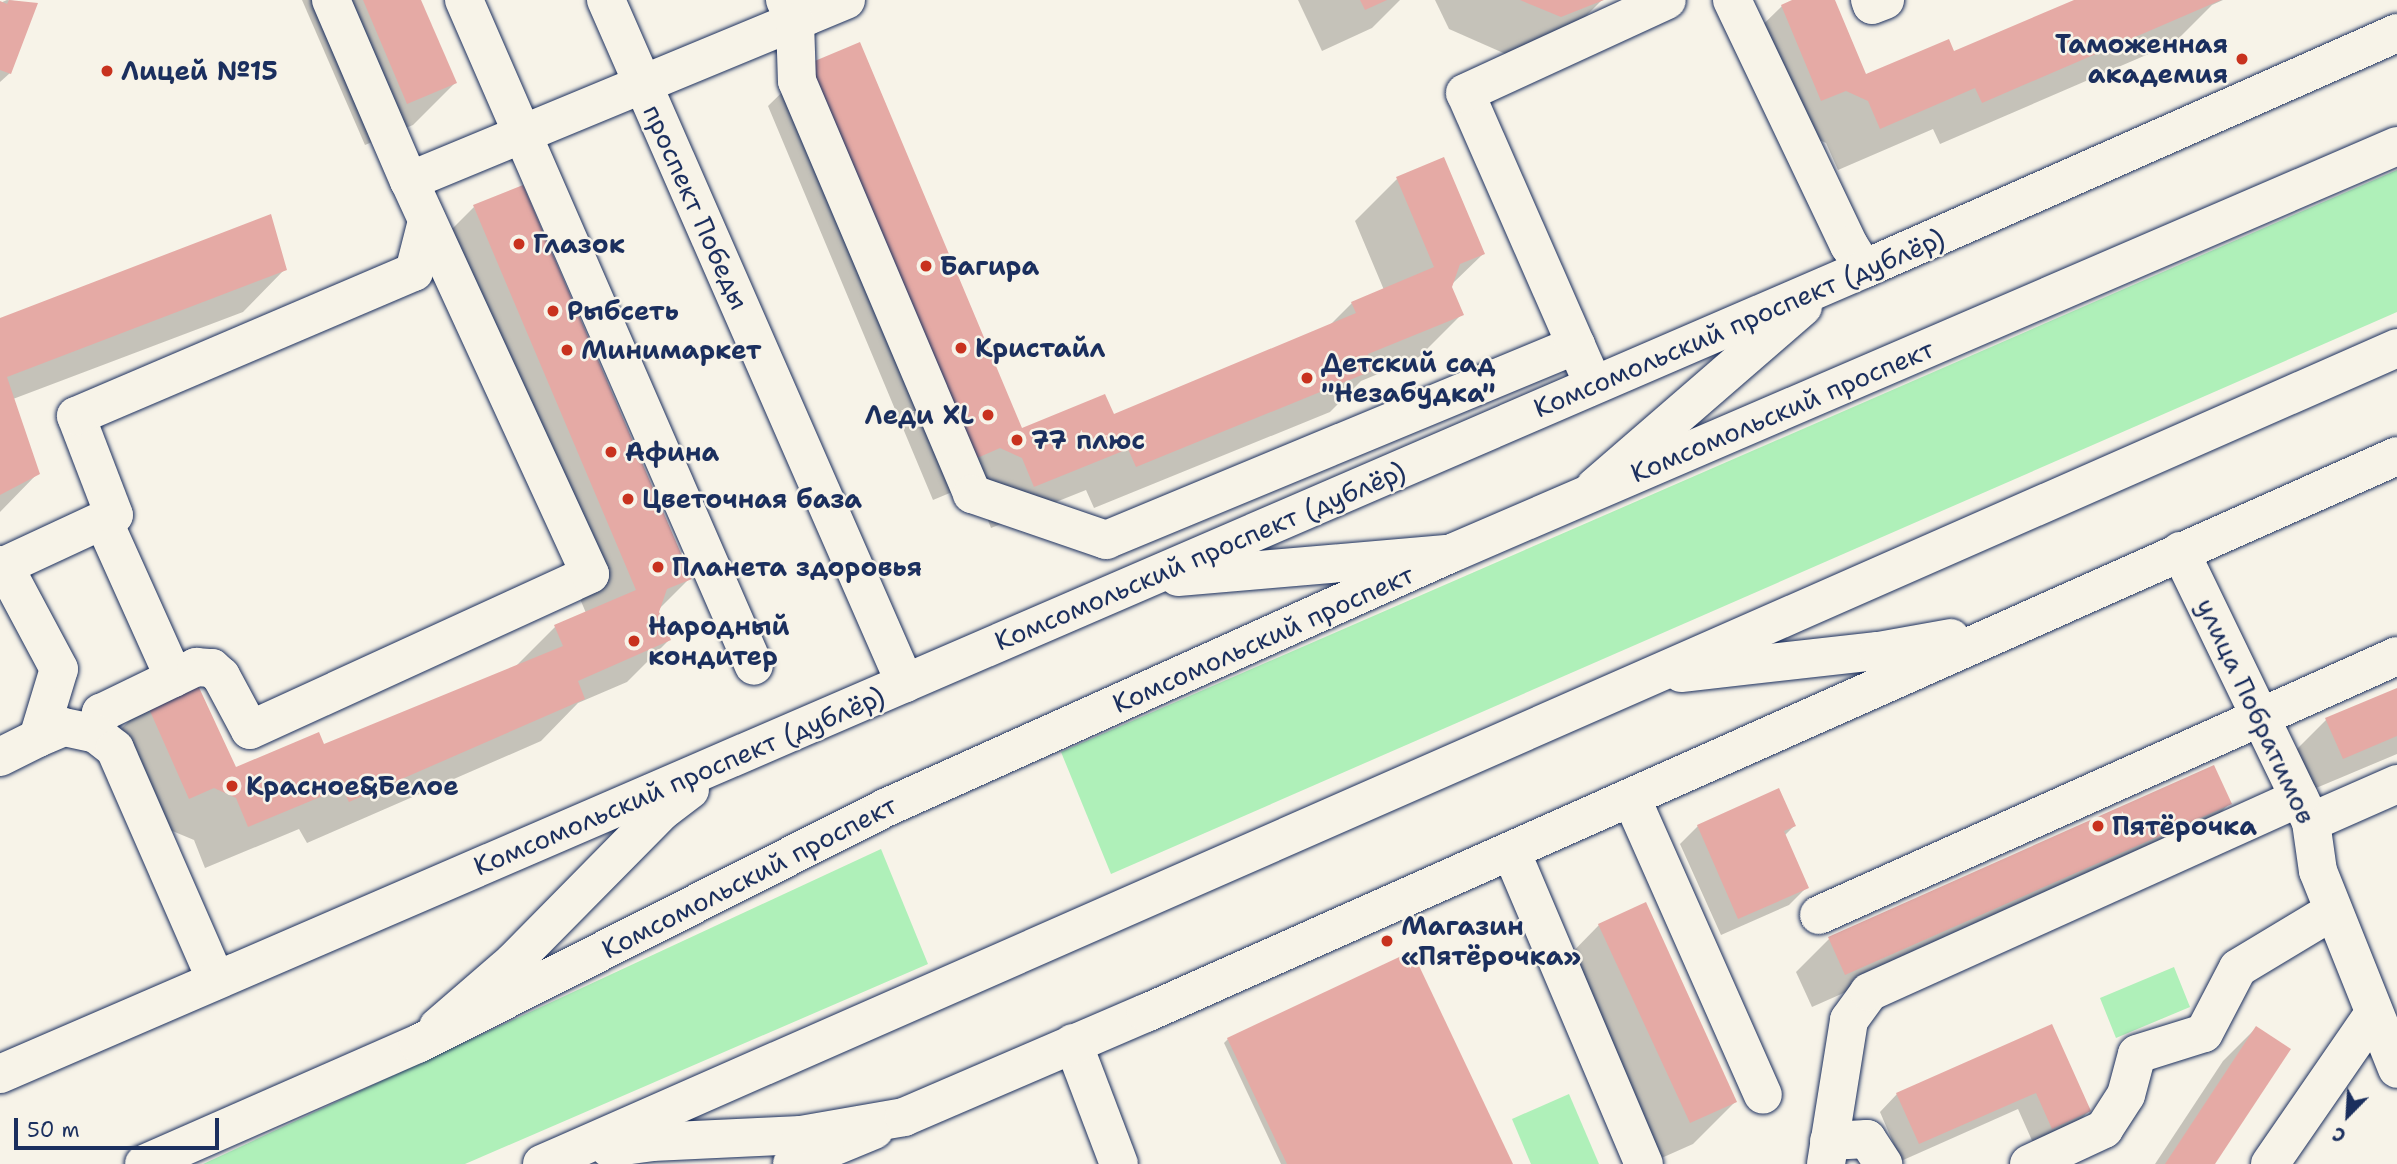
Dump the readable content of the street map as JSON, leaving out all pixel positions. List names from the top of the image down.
{
  "streets": {
    "main road": [
      "проспект Победы",
      "Комсомольский проспект (дублёр)",
      "Комсомольский проспект",
      "улица Побратимов"
    ]
  },
  "crossings": [
    ["проспект Победы", "Комсомольский проспект (дублёр)"]
  ],
  "places": [
    "Таможенная академия",
    "Лицей №15",
    "Глазок",
    "Багира",
    "Рыбсеть",
    "Кристайл",
    "Минимаркет",
    "Детский сад \"Незабудка\"",
    "Леди XL",
    "77 плюс",
    "Афина",
    "Цветочная база",
    "Планета здоровья",
    "Народный кондитер",
    "Красное&Белое",
    "Пятёрочка",
    "Магазин «Пятёрочка»"
  ],
  "scale_bar": "50 m",
  "north": "bottom left"
}
